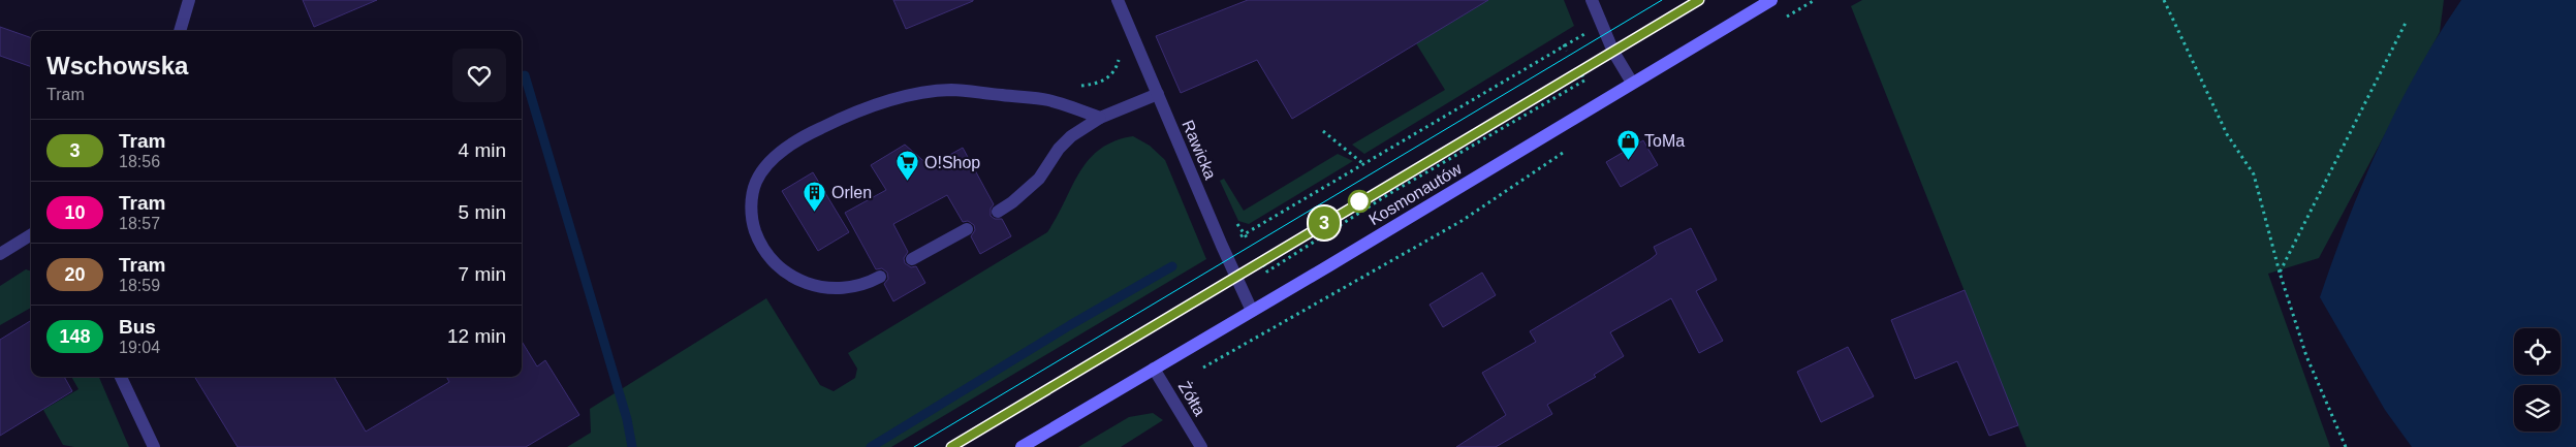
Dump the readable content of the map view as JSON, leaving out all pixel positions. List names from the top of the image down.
{
  "streets": {
    "main road": ["Kosmonautów"],
    "street": ["Rawicka", "Żółta"]
  },
  "crossings": [
    ["Rawicka", "Kosmonautów"],
    ["Kosmonautów", "Żółta"]
  ],
  "places": {
    "shop": ["ToMa"],
    "supermarket": ["O!Shop"],
    "building": ["Orlen"]
  },
  "lines": ["tram line 3"],
  "page": {
    "on_map": "3",
    "heading": ["Wschowska", "Tram"],
    "list": [
      {
        "mark": "3",
        "name": "Tram",
        "note": "18:56",
        "value": "4 min"
      },
      {
        "mark": "10",
        "name": "Tram",
        "note": "18:57",
        "value": "5 min"
      },
      {
        "mark": "20",
        "name": "Tram",
        "note": "18:59",
        "value": "7 min"
      },
      {
        "mark": "148",
        "name": "Bus",
        "note": "19:04",
        "value": "12 min"
      }
    ]
  }
}
